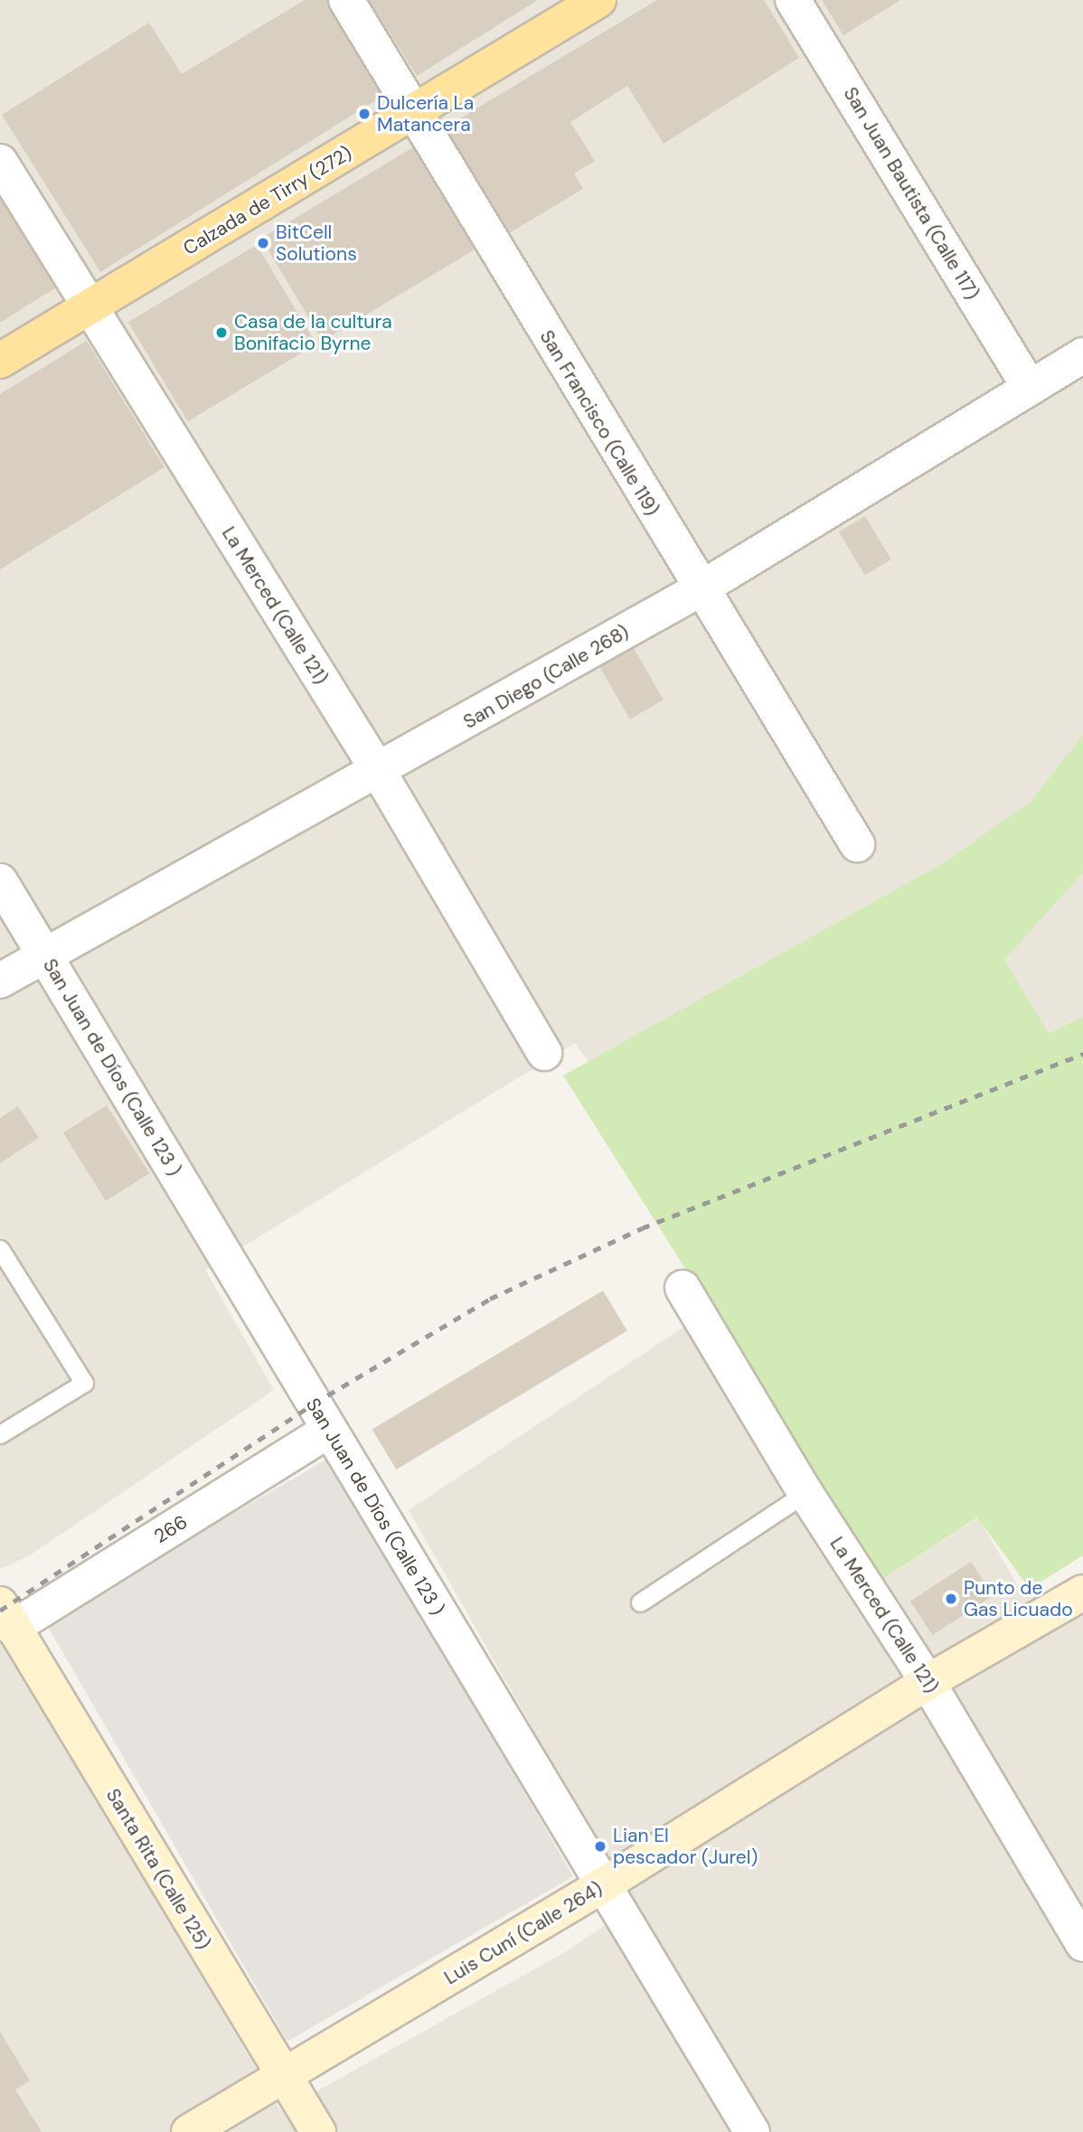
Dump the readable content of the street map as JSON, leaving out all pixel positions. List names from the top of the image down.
{
  "streets": {
    "main road": ["Calzada de Tirry (272)"],
    "street": [
      "San Juan Bautista (Calle 117)",
      "San Francisco (Calle 119)",
      "La Merced (Calle 121)",
      "San Diego (Calle 268)",
      "San Juan de Díos (Calle 123 )",
      "266",
      "Santa Rita (Calle 125)",
      "Luis Cuní (Calle 264)"
    ]
  },
  "crossings": [
    ["San Juan Bautista (Calle 117)", "San Diego (Calle 268)"],
    ["Calzada de Tirry (272)", "San Francisco (Calle 119)"],
    ["Calzada de Tirry (272)", "La Merced (Calle 121)"],
    ["San Francisco (Calle 119)", "San Diego (Calle 268)"],
    ["La Merced (Calle 121)", "San Diego (Calle 268)"],
    ["La Merced (Calle 121)", "Luis Cuní (Calle 264)"],
    ["San Diego (Calle 268)", "San Juan de Díos (Calle 123 )"],
    ["San Juan de Díos (Calle 123 )", "266"],
    ["San Juan de Díos (Calle 123 )", "Luis Cuní (Calle 264)"],
    ["266", "Santa Rita (Calle 125)"],
    ["Santa Rita (Calle 125)", "Luis Cuní (Calle 264)"]
  ],
  "places": [
    "Dulcería La Matancera",
    "BitCell Solutions",
    "Casa de la cultura Bonifacio Byrne",
    "Punto de Gas Licuado",
    "Lian El pescador (Jurel)"
  ]
}
